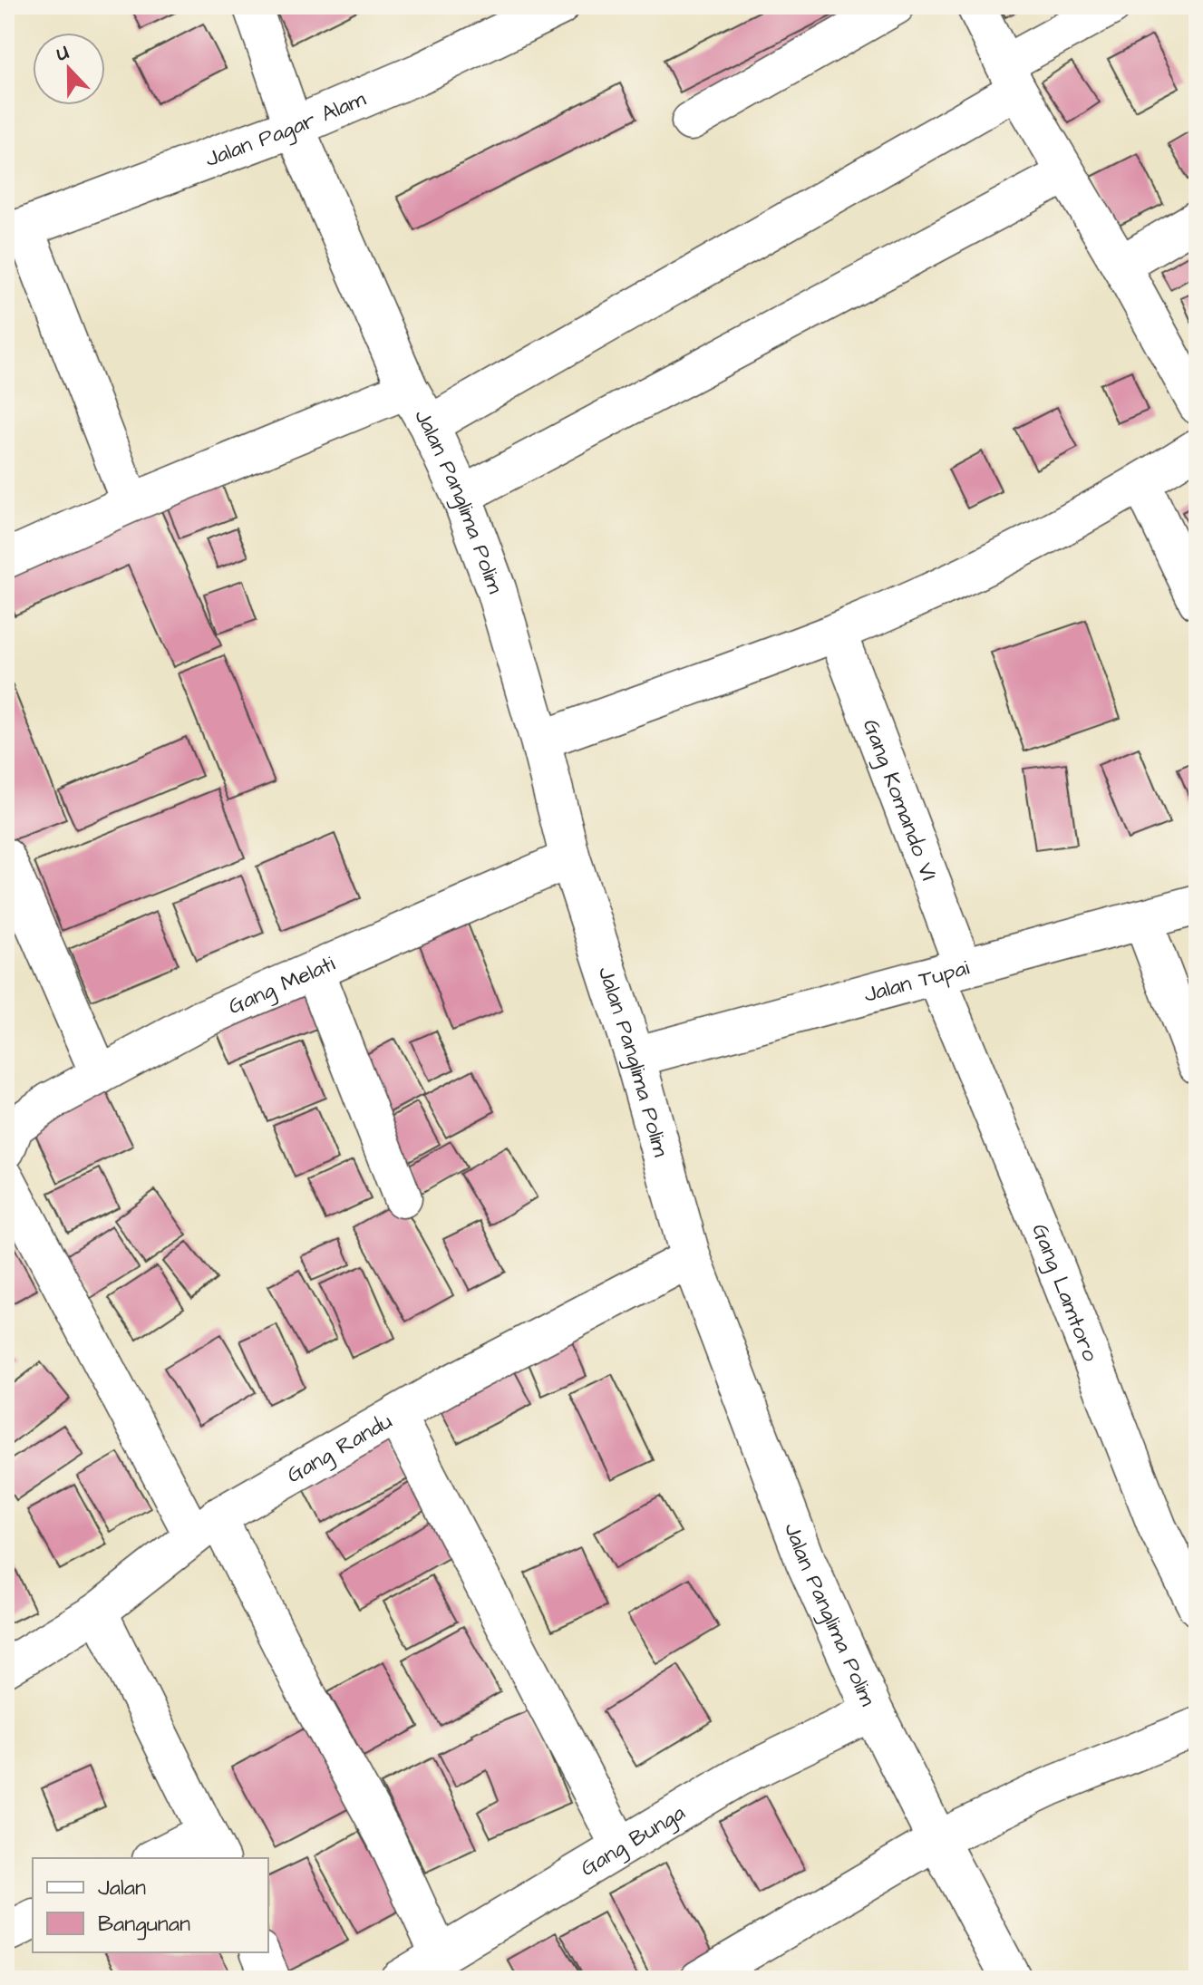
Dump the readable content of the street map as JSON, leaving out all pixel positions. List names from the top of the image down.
{
  "streets": {
    "street": [
      "Jalan Pagar Alam",
      "Jalan Panglima Polim",
      "Gang Komando VI",
      "Jalan Tupai",
      "Gang Melati",
      "Gang Lamtoro",
      "Gang Randu",
      "Gang Bunga"
    ]
  },
  "crossings": [
    ["Jalan Pagar Alam", "Jalan Panglima Polim"],
    ["Jalan Panglima Polim", "Jalan Tupai"],
    ["Jalan Panglima Polim", "Gang Melati"],
    ["Jalan Panglima Polim", "Gang Randu"],
    ["Jalan Panglima Polim", "Gang Bunga"],
    ["Gang Komando VI", "Jalan Tupai"],
    ["Gang Komando VI", "Gang Lamtoro"],
    ["Jalan Tupai", "Gang Lamtoro"]
  ],
  "legend": ["Jalan", "Bangunan"],
  "north": "top"
}
